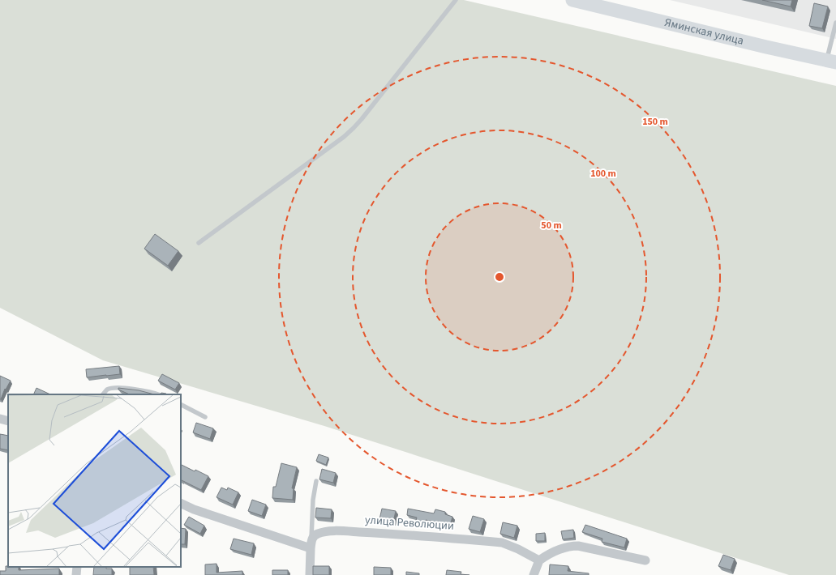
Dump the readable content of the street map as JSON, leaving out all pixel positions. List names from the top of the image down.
{
  "streets": {
    "main road": ["Яминская улица"],
    "street": ["улица Революции"]
  },
  "rings": ["150 m", "100 m", "50 m"]
}
